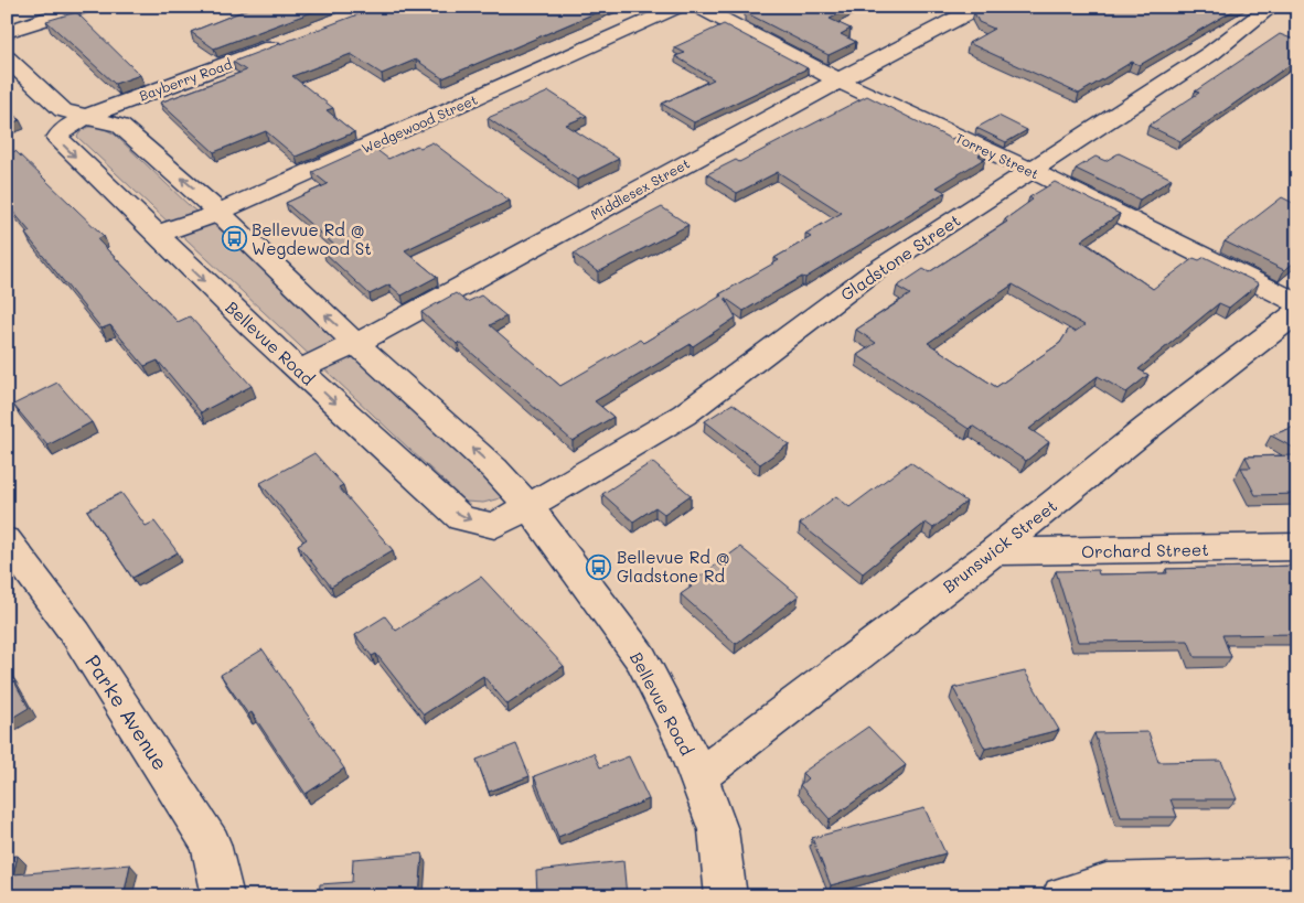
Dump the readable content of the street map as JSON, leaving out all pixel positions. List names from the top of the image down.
{
  "streets": {
    "street": [
      "Bayberry Road",
      "Wedgewood Street",
      "Torrey Street",
      "Middlesex Street",
      "Gladstone Street",
      "Bellevue Road",
      "Brunswick Street",
      "Orchard Street",
      "Parke Avenue"
    ]
  },
  "crossings": [
    ["Bayberry Road", "Bellevue Road"],
    ["Wedgewood Street", "Bellevue Road"],
    ["Torrey Street", "Middlesex Street"],
    ["Torrey Street", "Gladstone Street"],
    ["Middlesex Street", "Bellevue Road"],
    ["Gladstone Street", "Bellevue Road"],
    ["Bellevue Road", "Brunswick Street"],
    ["Brunswick Street", "Orchard Street"]
  ],
  "places": {
    "bus stop": ["Bellevue Rd @ Wegdewood St", "Bellevue Rd @ Gladstone Rd"]
  }
}
